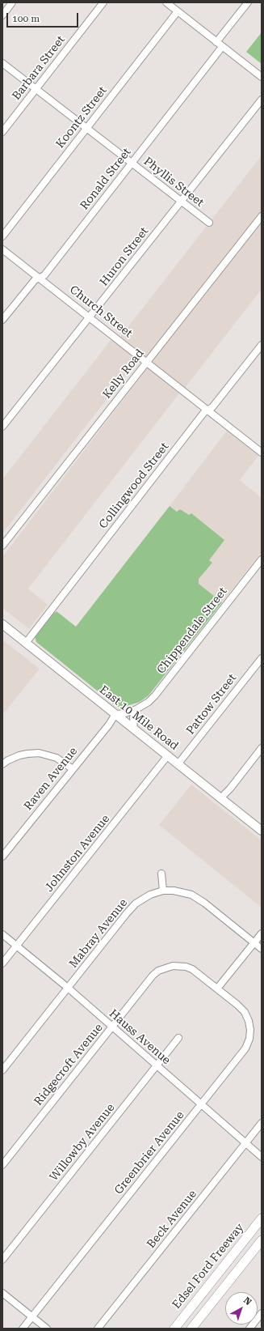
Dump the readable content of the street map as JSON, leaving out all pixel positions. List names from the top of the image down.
{
  "streets": {
    "highway": ["Edsel Ford Freeway"],
    "main road": ["East 10 Mile Road"],
    "street": [
      "Barbara Street",
      "Koontz Street",
      "Ronald Street",
      "Phyllis Street",
      "Huron Street",
      "Church Street",
      "Kelly Road",
      "Collingwood Street",
      "Chippendale Street",
      "Pattow Street",
      "Raven Avenue",
      "Johnston Avenue",
      "Mabray Avenue",
      "Hauss Avenue",
      "Ridgecroft Avenue",
      "Willowby Avenue",
      "Greenbrier Avenue",
      "Beck Avenue"
    ]
  },
  "crossings": [
    ["Barbara Street", "Phyllis Street"],
    ["Koontz Street", "Phyllis Street"],
    ["Ronald Street", "Phyllis Street"],
    ["Ronald Street", "Church Street"],
    ["Phyllis Street", "Huron Street"],
    ["Huron Street", "Church Street"],
    ["Church Street", "Kelly Road"],
    ["Church Street", "Collingwood Street"],
    ["Collingwood Street", "East 10 Mile Road"],
    ["Chippendale Street", "East 10 Mile Road"],
    ["Chippendale Street", "Raven Avenue"],
    ["Pattow Street", "East 10 Mile Road"],
    ["East 10 Mile Road", "Raven Avenue"],
    ["East 10 Mile Road", "Johnston Avenue"],
    ["Johnston Avenue", "Hauss Avenue"],
    ["Mabray Avenue", "Hauss Avenue"],
    ["Hauss Avenue", "Ridgecroft Avenue"],
    ["Hauss Avenue", "Willowby Avenue"],
    ["Hauss Avenue", "Greenbrier Avenue"],
    ["Hauss Avenue", "Beck Avenue"],
    ["Ridgecroft Avenue", "Greenbrier Avenue"]
  ],
  "scale_bar": "100 m",
  "north": "top right"
}
